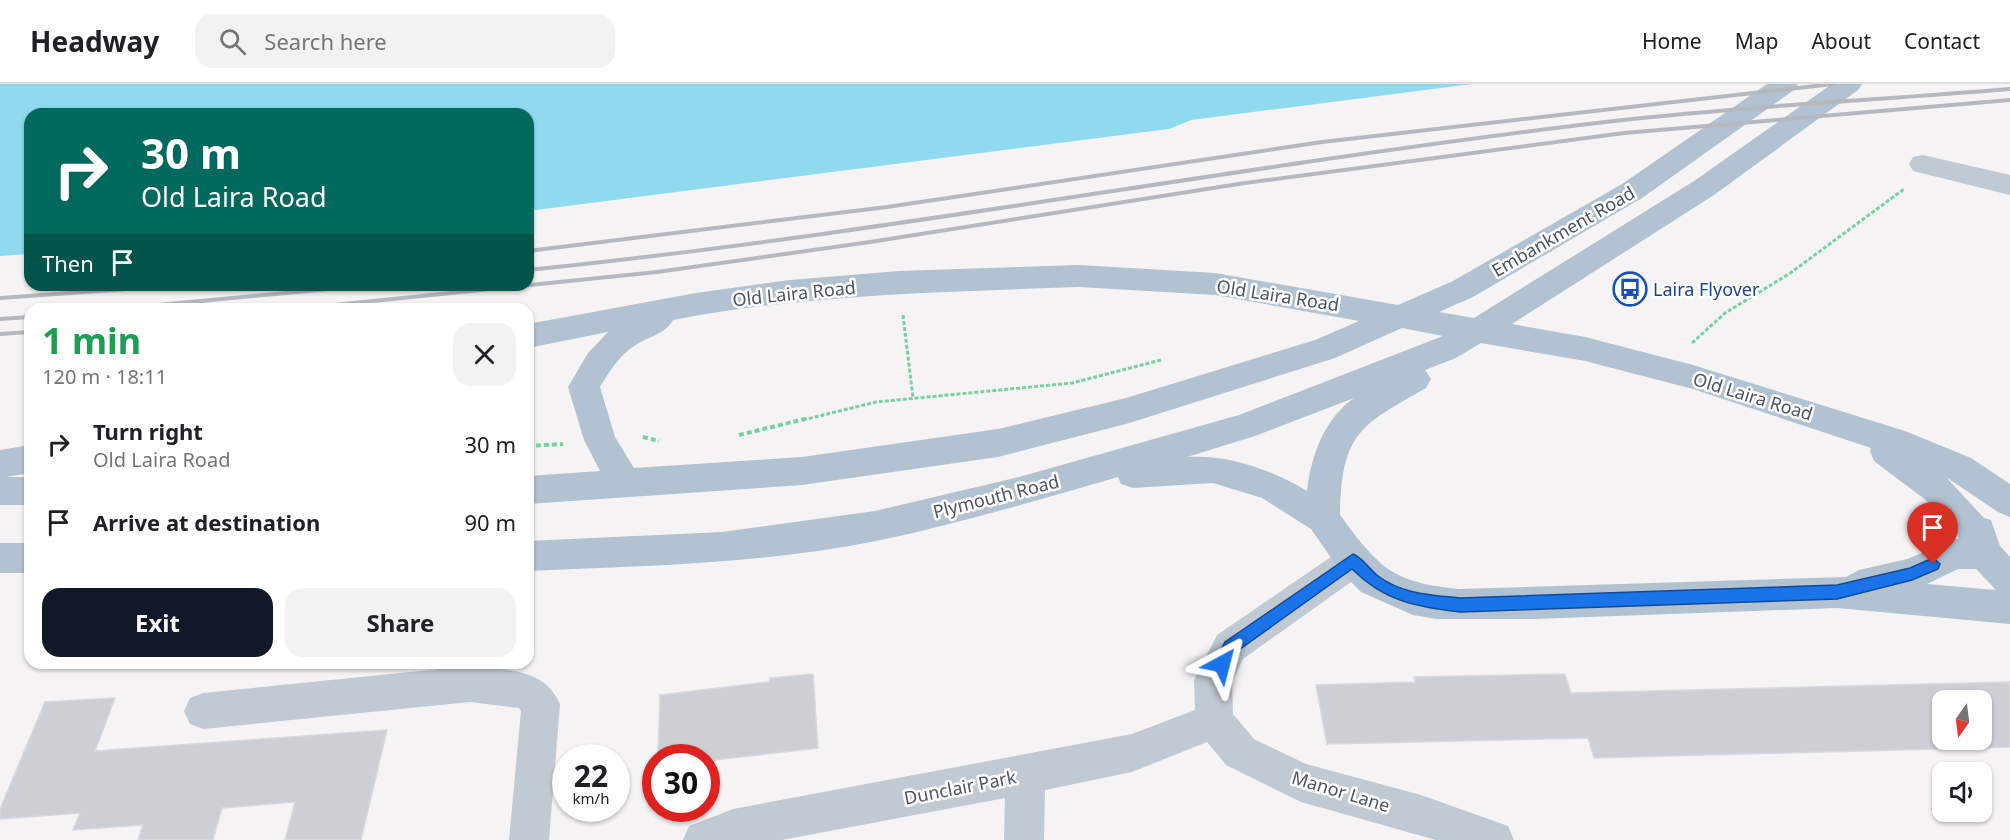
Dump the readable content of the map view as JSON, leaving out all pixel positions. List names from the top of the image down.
{
  "streets": {
    "main road": ["Embankment Road", "Old Laira Road", "Plymouth Road"],
    "street": ["Dunclair Park", "Manor Lane"]
  },
  "crossings": [
    ["Embankment Road", "Plymouth Road"],
    ["Dunclair Park", "Manor Lane"]
  ],
  "places": {
    "bus stop": ["Laira Flyover"]
  },
  "north": "bottom",
  "page": {
    "header": "Headway",
    "search": "Search here",
    "nav": [
      "Home",
      "Map",
      "About",
      "Contact"
    ],
    "turn": ["30 m", "Old Laira Road"],
    "then": "Then",
    "heading": ["1 min", "120 m · 18:11"],
    "list": [
      {
        "name": "Turn right",
        "note": "Old Laira Road",
        "value": "30 m"
      },
      {
        "name": "Arrive at destination",
        "value": "90 m"
      }
    ],
    "buttons": ["Exit", "Share"],
    "speed": "22 km/h",
    "limit": "30"
  }
}
